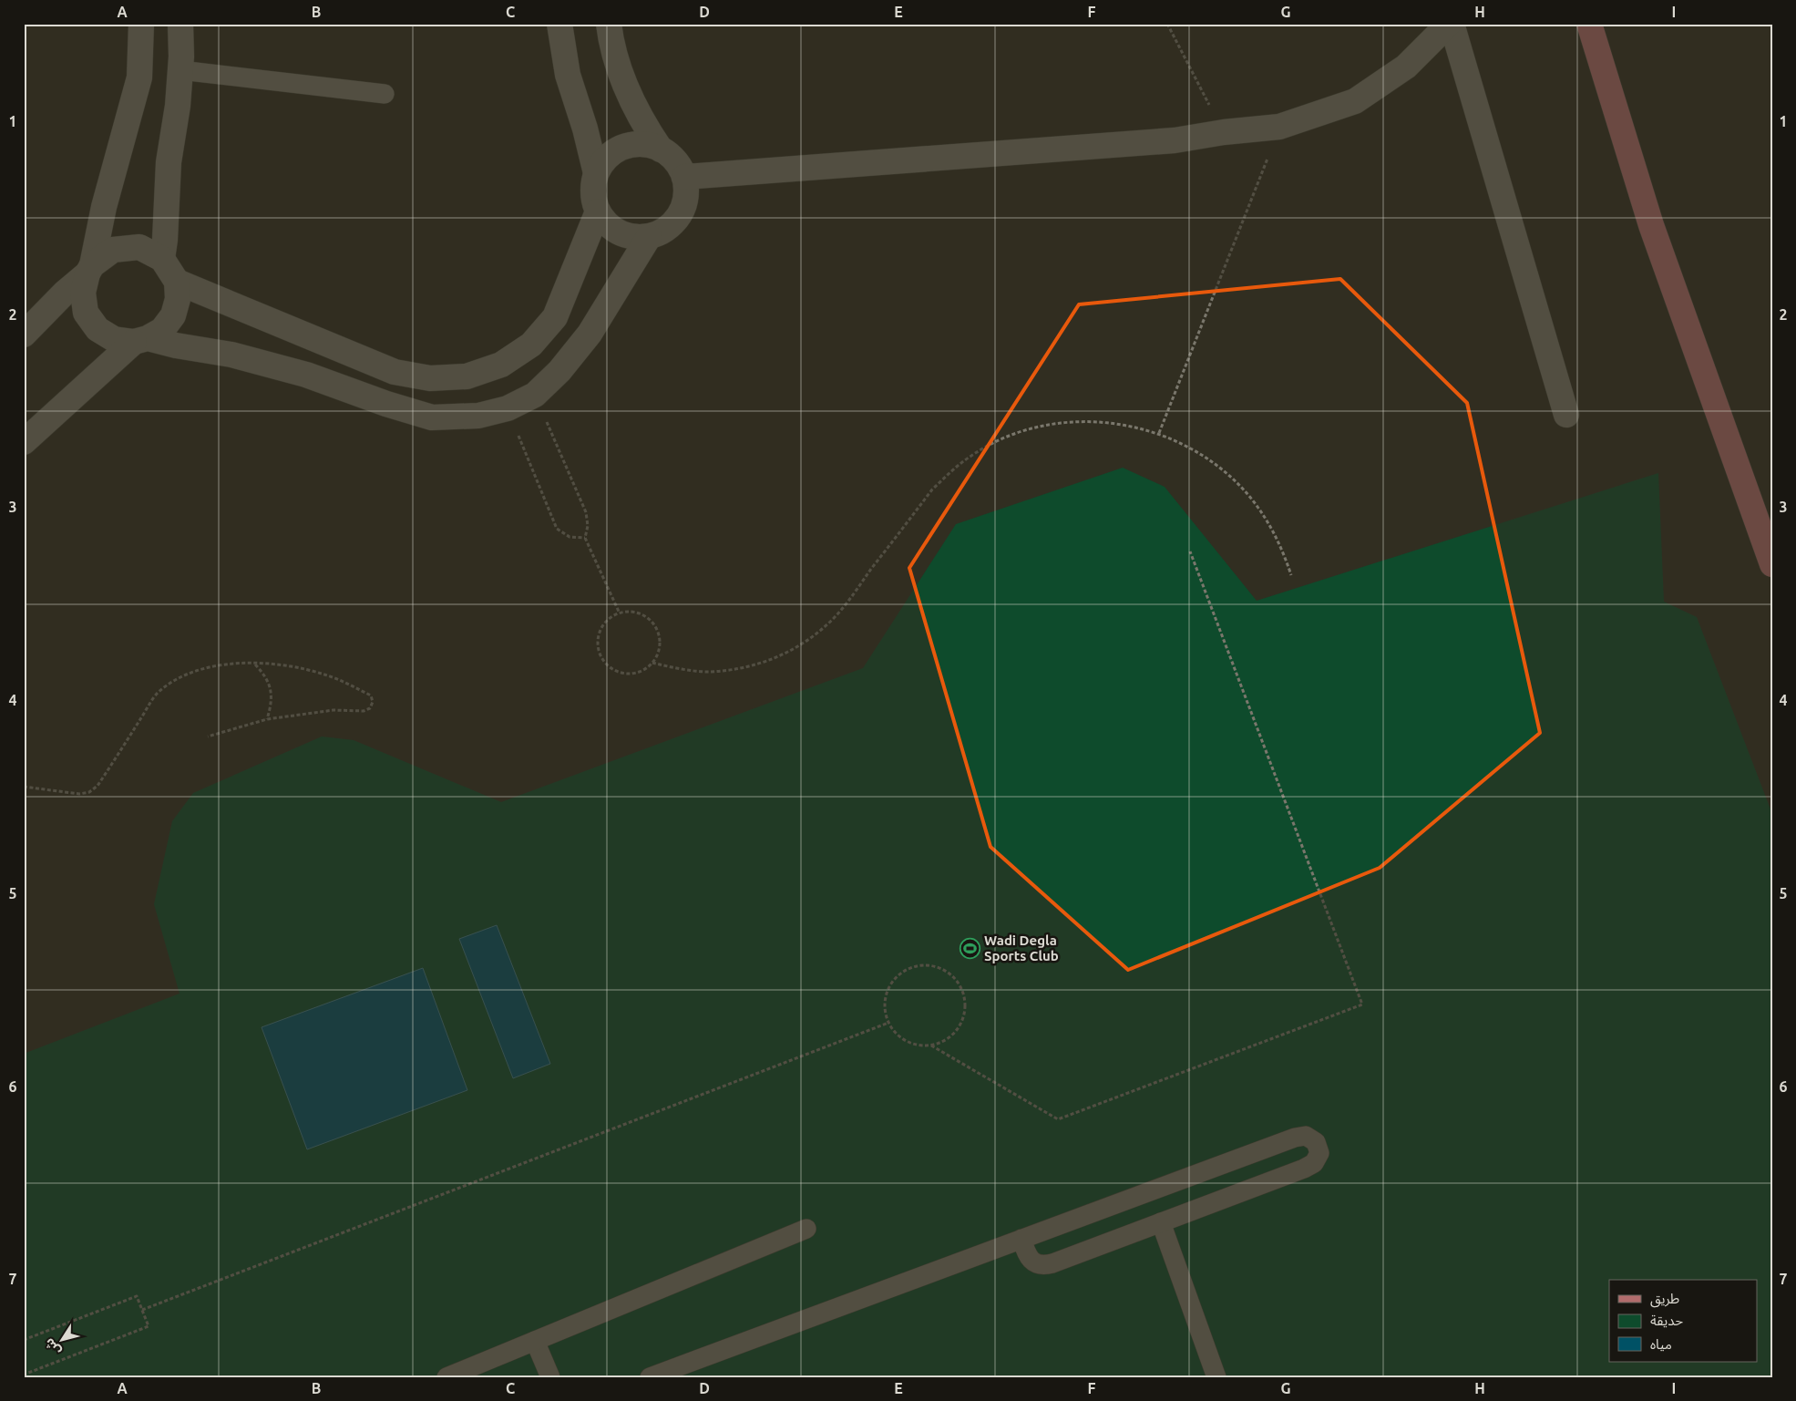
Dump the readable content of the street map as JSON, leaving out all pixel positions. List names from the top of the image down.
{
  "places": {
    "sports": ["Wadi Degla Sports Club"]
  },
  "legend": ["طريق", "حديقة", "مياه"],
  "north": "bottom left",
  "grid": {
    "columns": [
      "A",
      "B",
      "C",
      "D",
      "E",
      "F",
      "G",
      "H",
      "I"
    ],
    "rows": [
      "1",
      "2",
      "3",
      "4",
      "5",
      "6",
      "7"
    ]
  }
}
